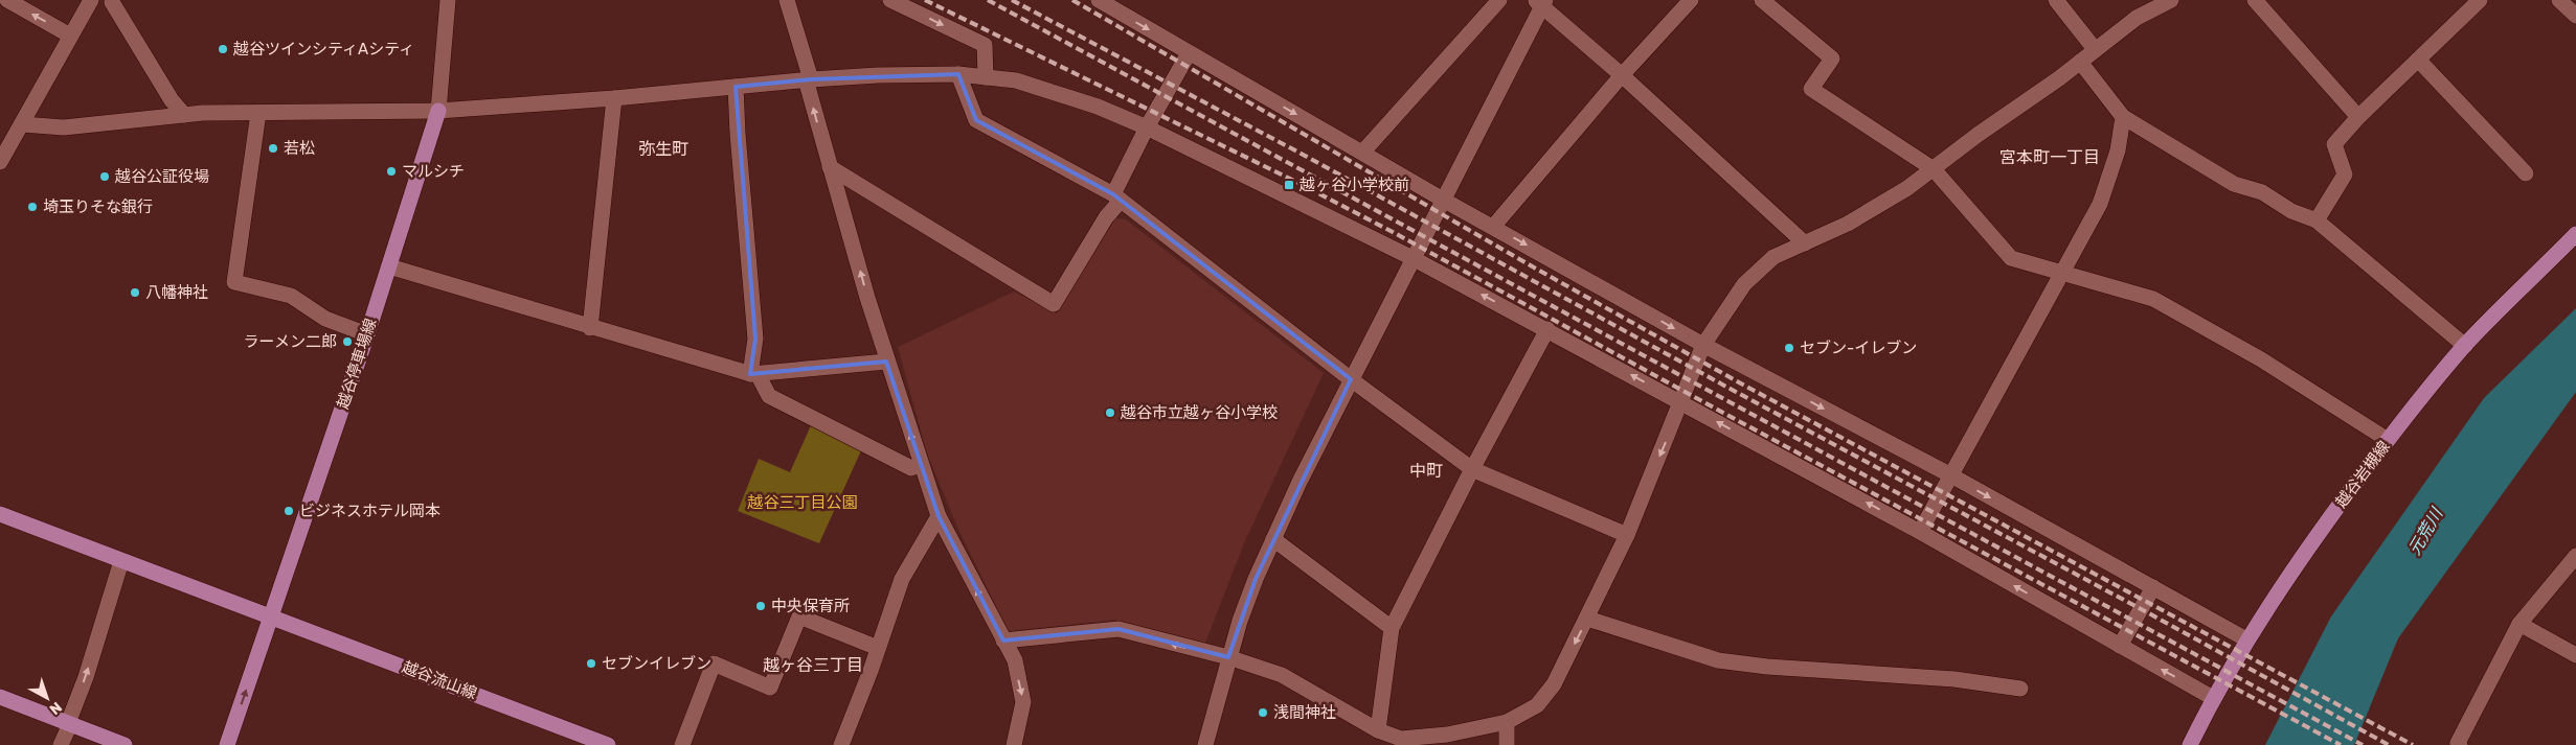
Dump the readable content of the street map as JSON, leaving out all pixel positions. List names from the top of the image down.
{
  "streets": {
    "main road": ["越谷停車場線", "越谷岩槻線", "越谷流山線"]
  },
  "crossings": [
    ["越谷停車場線", "越谷流山線"]
  ],
  "districts": [
    "弥生町",
    "宮本町一丁目",
    "中町",
    "越ヶ谷三丁目"
  ],
  "water": ["元荒川"],
  "parks": ["越谷三丁目公園"],
  "places": {
    "other": [
      "越谷ツインシティAシティ",
      "若松",
      "マルシチ",
      "越谷公証役場",
      "埼玉りそな銀行",
      "八幡神社",
      "ラーメン二郎",
      "セブン-イレブン",
      "越谷市立越ヶ谷小学校",
      "ビジネスホテル岡本",
      "中央保育所",
      "セブンイレブン",
      "浅間神社"
    ],
    "transit": ["越ヶ谷小学校前"]
  },
  "north": "bottom right"
}
